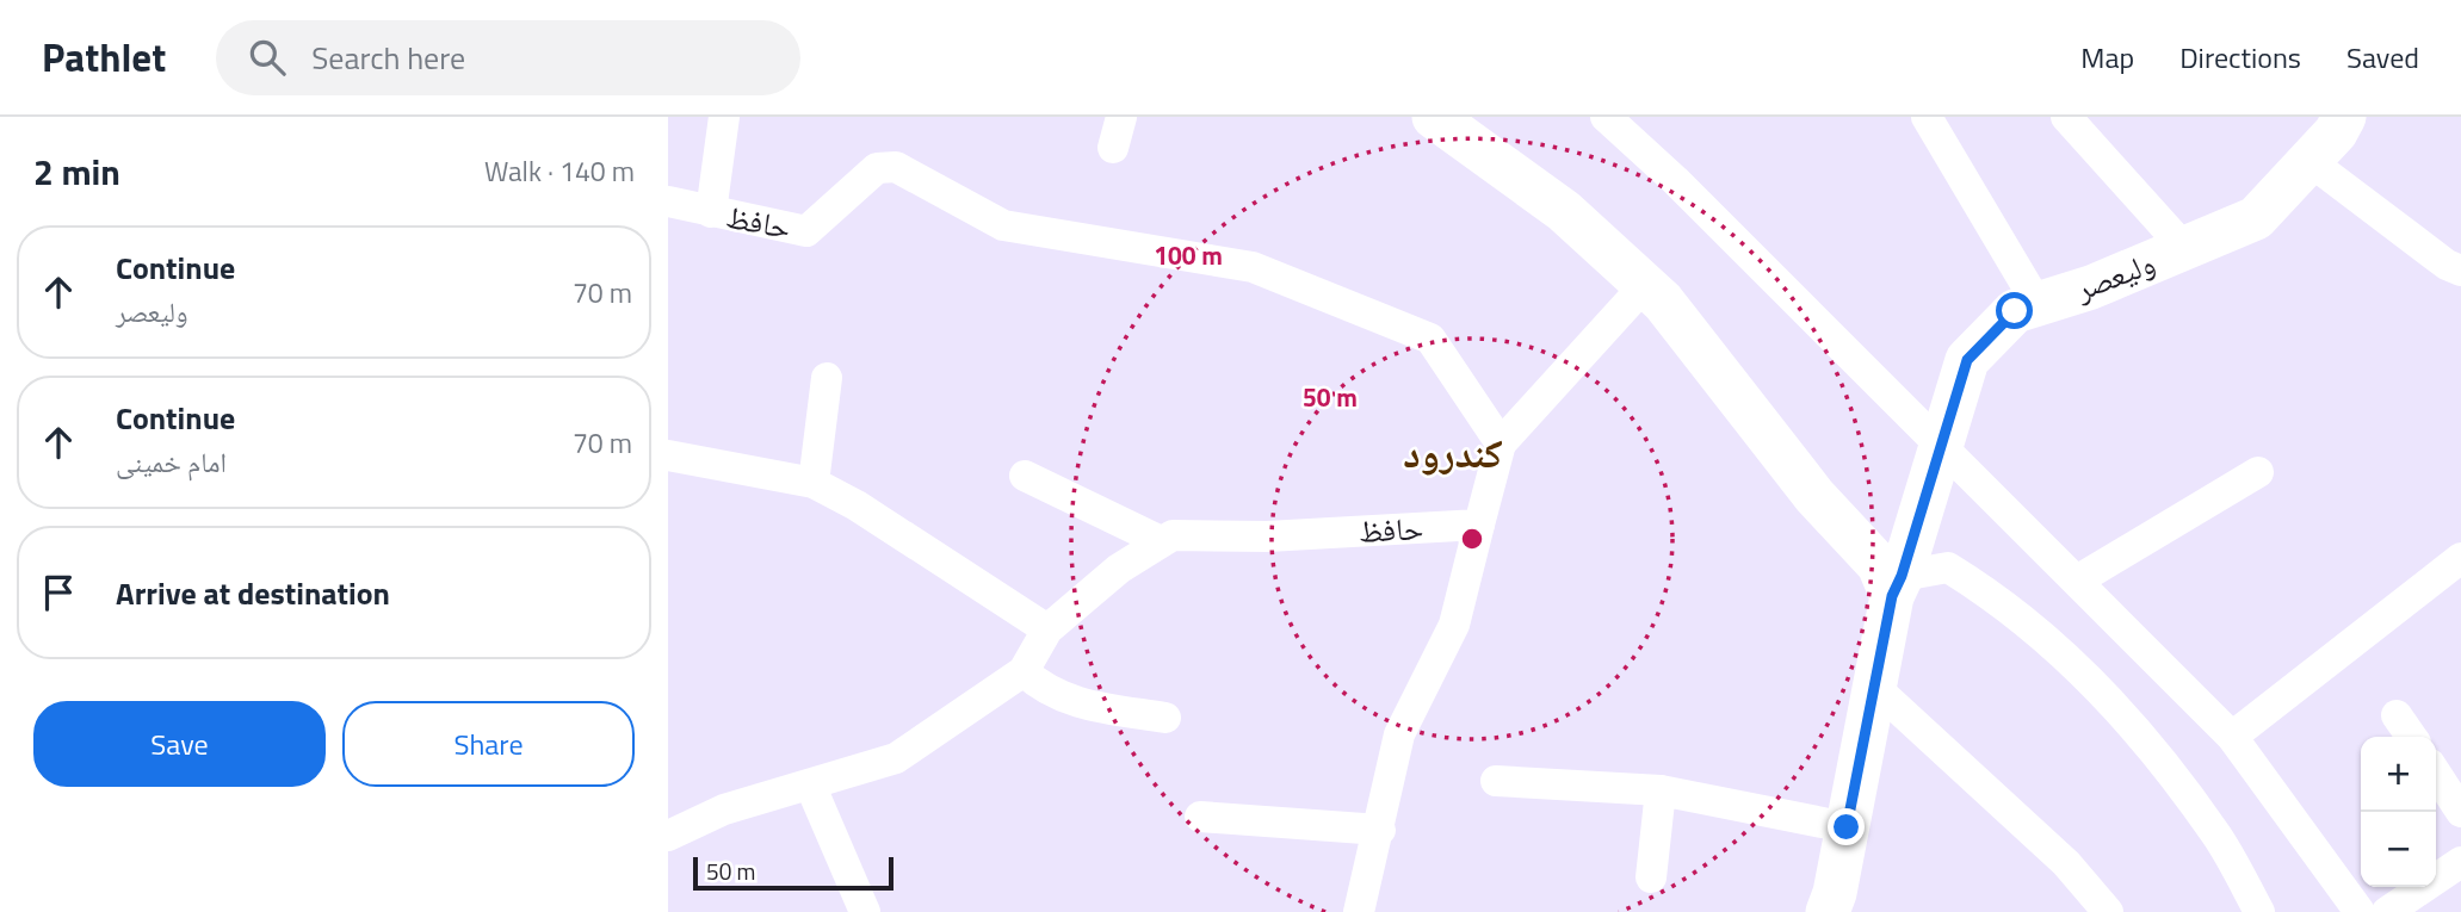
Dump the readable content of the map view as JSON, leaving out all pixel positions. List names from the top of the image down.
{
  "streets": {
    "street": ["حافظ", "ولیعصر"]
  },
  "districts": ["کندرود"],
  "scale_bar": "50 m",
  "page": {
    "header": "Pathlet",
    "search": "Search here",
    "nav": ["Map", "Directions", "Saved"],
    "heading": ["2 min", "Walk · 140 m"],
    "list": [
      ["Continue", "ولیعصر", "70 m"],
      ["Continue", "امام خمینی", "70 m"],
      "Arrive at destination"
    ],
    "buttons": ["Save", "Share"],
    "map_buttons": ["+", "−"],
    "scale": "50 m"
  },
  "rings": ["100 m", "50 m"]
}
